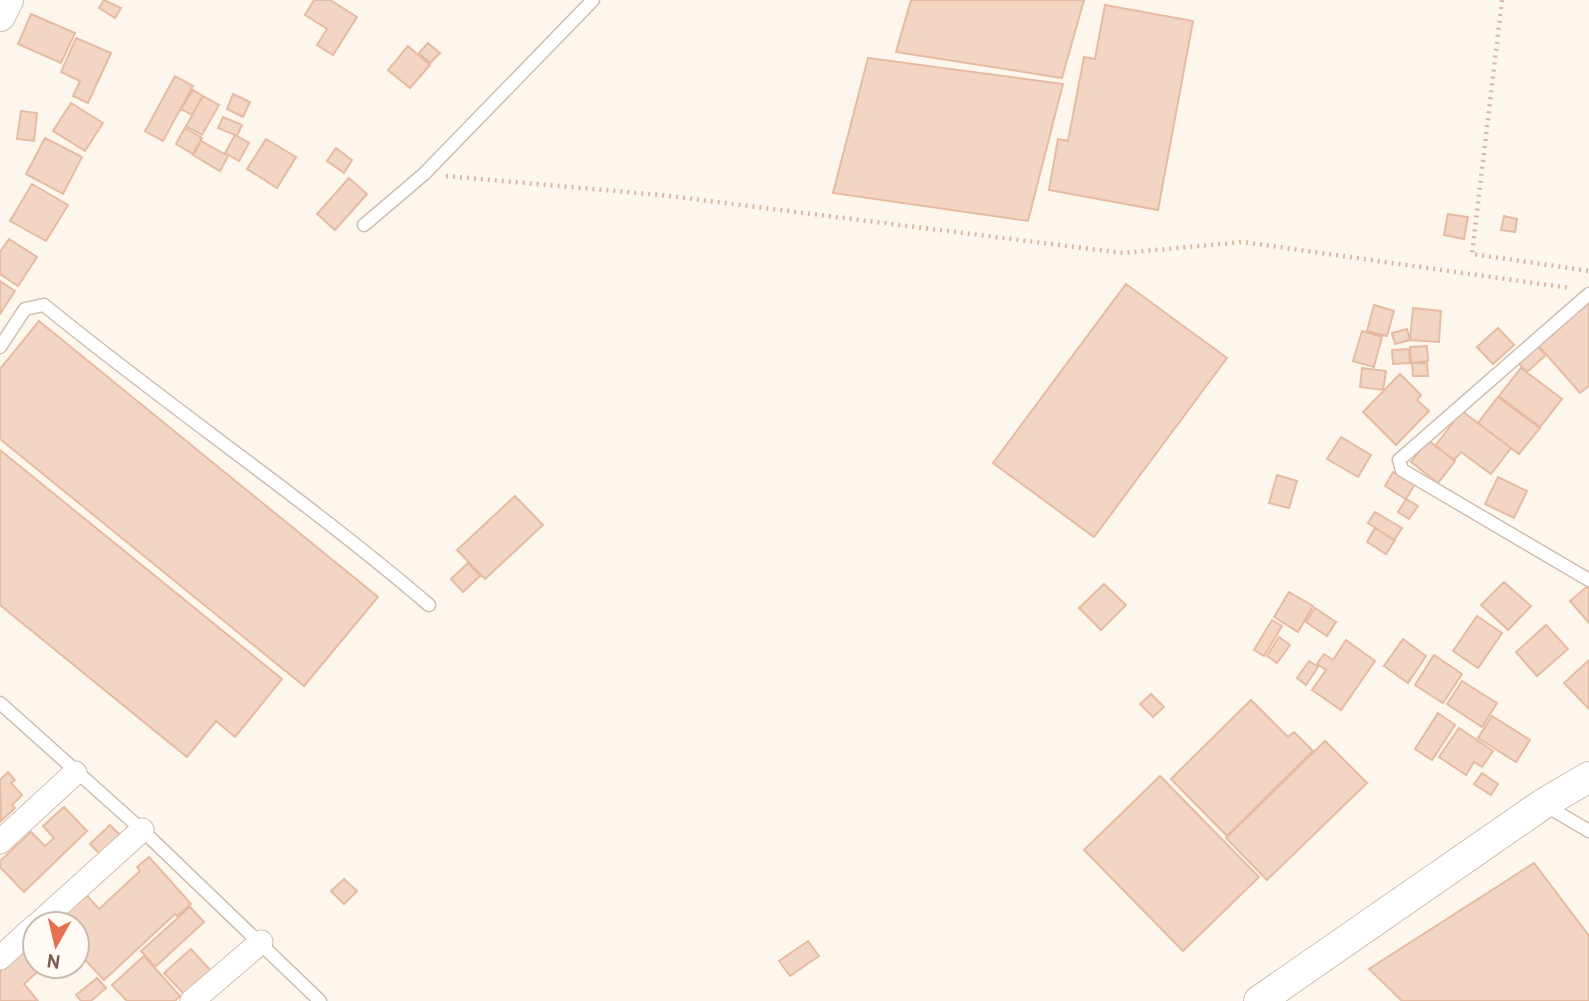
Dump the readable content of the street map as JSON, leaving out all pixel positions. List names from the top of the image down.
{
  "north": "bottom"
}
